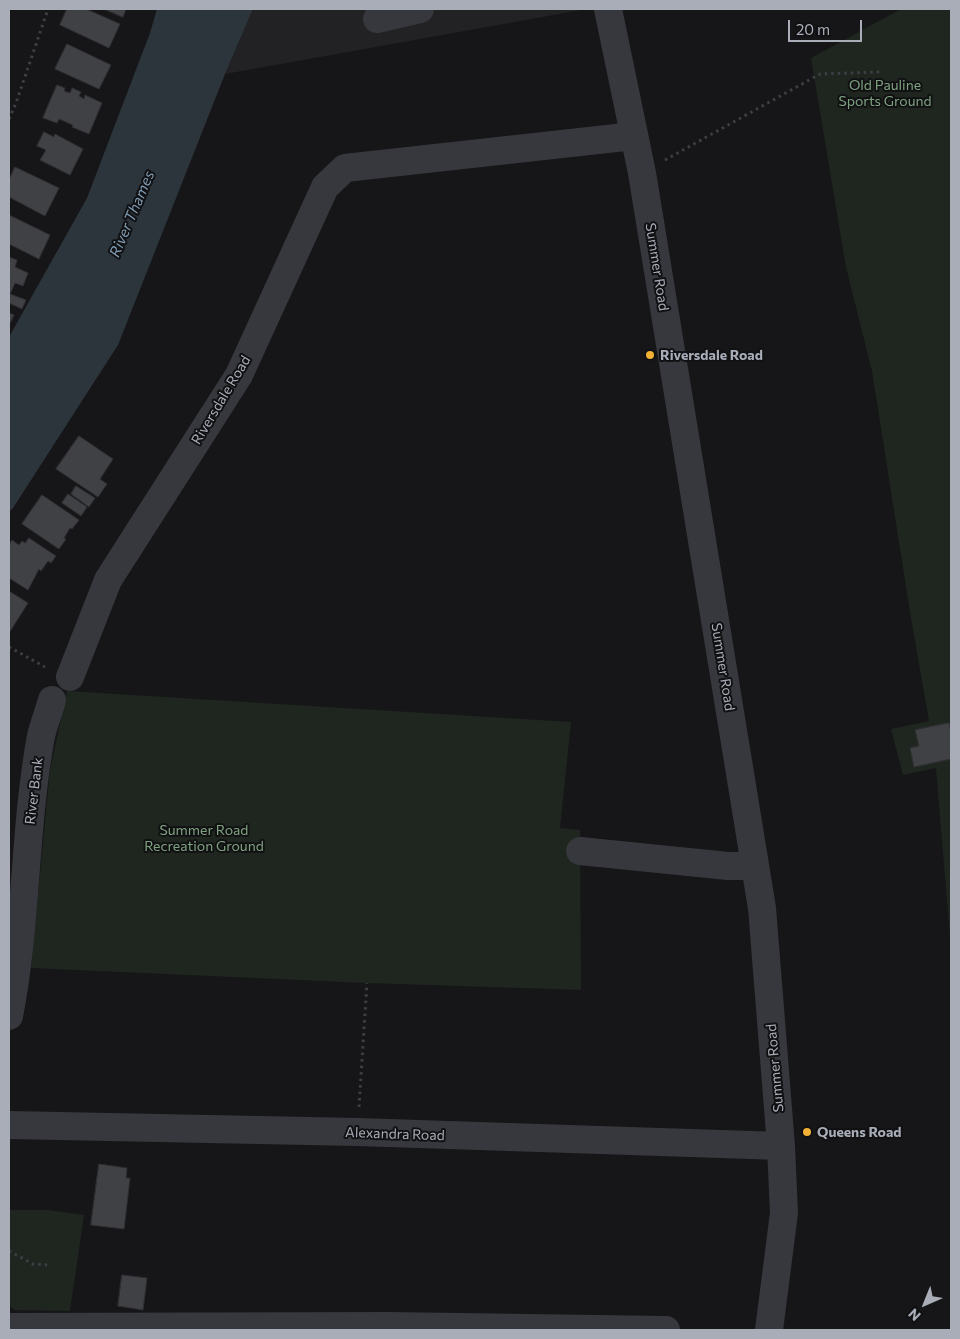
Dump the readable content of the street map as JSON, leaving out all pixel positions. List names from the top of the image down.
{
  "streets": {
    "street": [
      "Summer Road",
      "Riversdale Road",
      "River Bank",
      "Alexandra Road"
    ]
  },
  "crossings": [
    ["Summer Road", "Riversdale Road"],
    ["Summer Road", "Alexandra Road"]
  ],
  "water": ["River Thames"],
  "parks": ["Old Pauline Sports Ground", "Summer Road Recreation Ground"],
  "places": ["Riversdale Road", "Queens Road"],
  "scale_bar": "20 m",
  "north": "bottom left"
}
